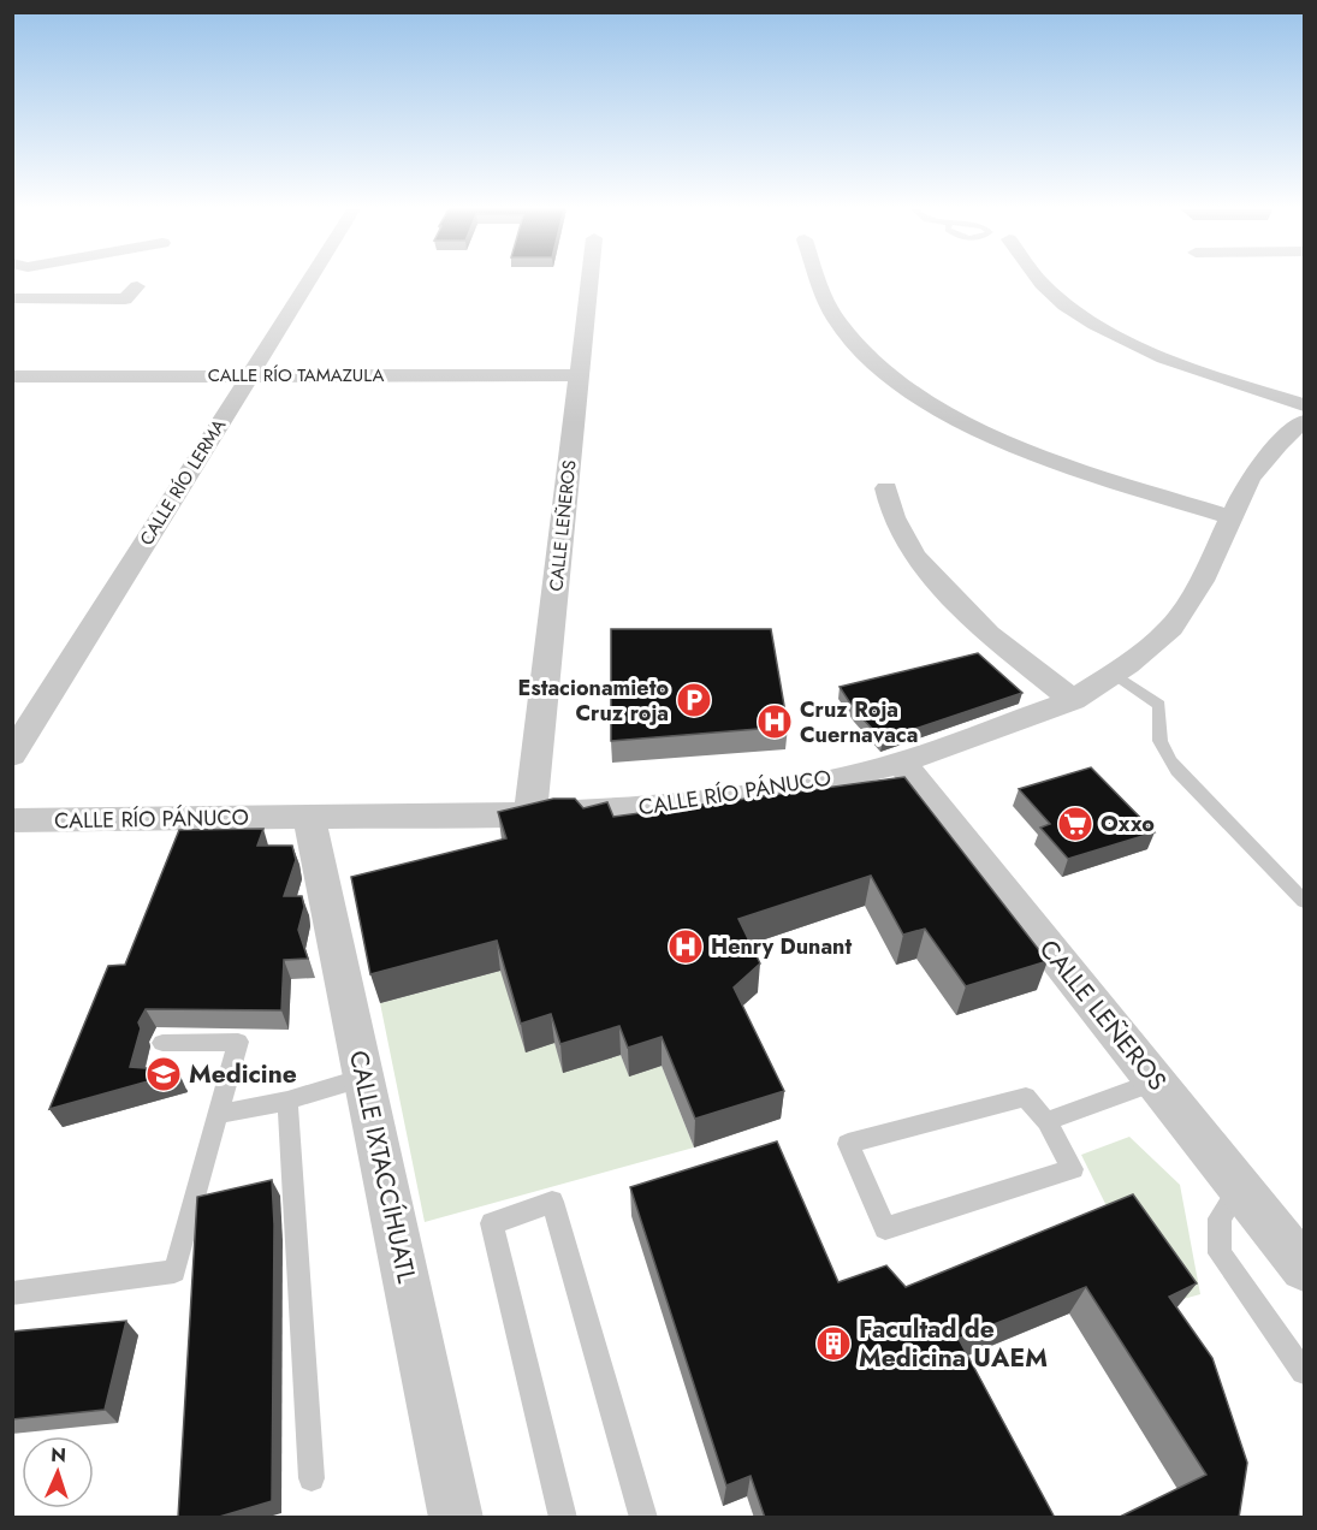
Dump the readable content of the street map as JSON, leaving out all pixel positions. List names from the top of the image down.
{
  "streets": {
    "street": [
      "CALLE RÍO TAMAZULA",
      "CALLE RÍO LERMA",
      "CALLE LEÑEROS",
      "CALLE RÍO PÁNUCO",
      "CALLE IXTACCÍHUATL"
    ]
  },
  "crossings": [
    ["CALLE RÍO TAMAZULA", "CALLE RÍO LERMA"],
    ["CALLE RÍO TAMAZULA", "CALLE LEÑEROS"],
    ["CALLE LEÑEROS", "CALLE RÍO PÁNUCO"],
    ["CALLE RÍO PÁNUCO", "CALLE IXTACCÍHUATL"]
  ],
  "places": {
    "parking": ["Estacionamieto Cruz roja"],
    "hospital": ["Cruz Roja Cuernavaca", "Henry Dunant"],
    "supermarket": ["Oxxo"],
    "school or university": ["Medicine"],
    "building": ["Facultad de Medicina UAEM"]
  },
  "north": "top"
}
